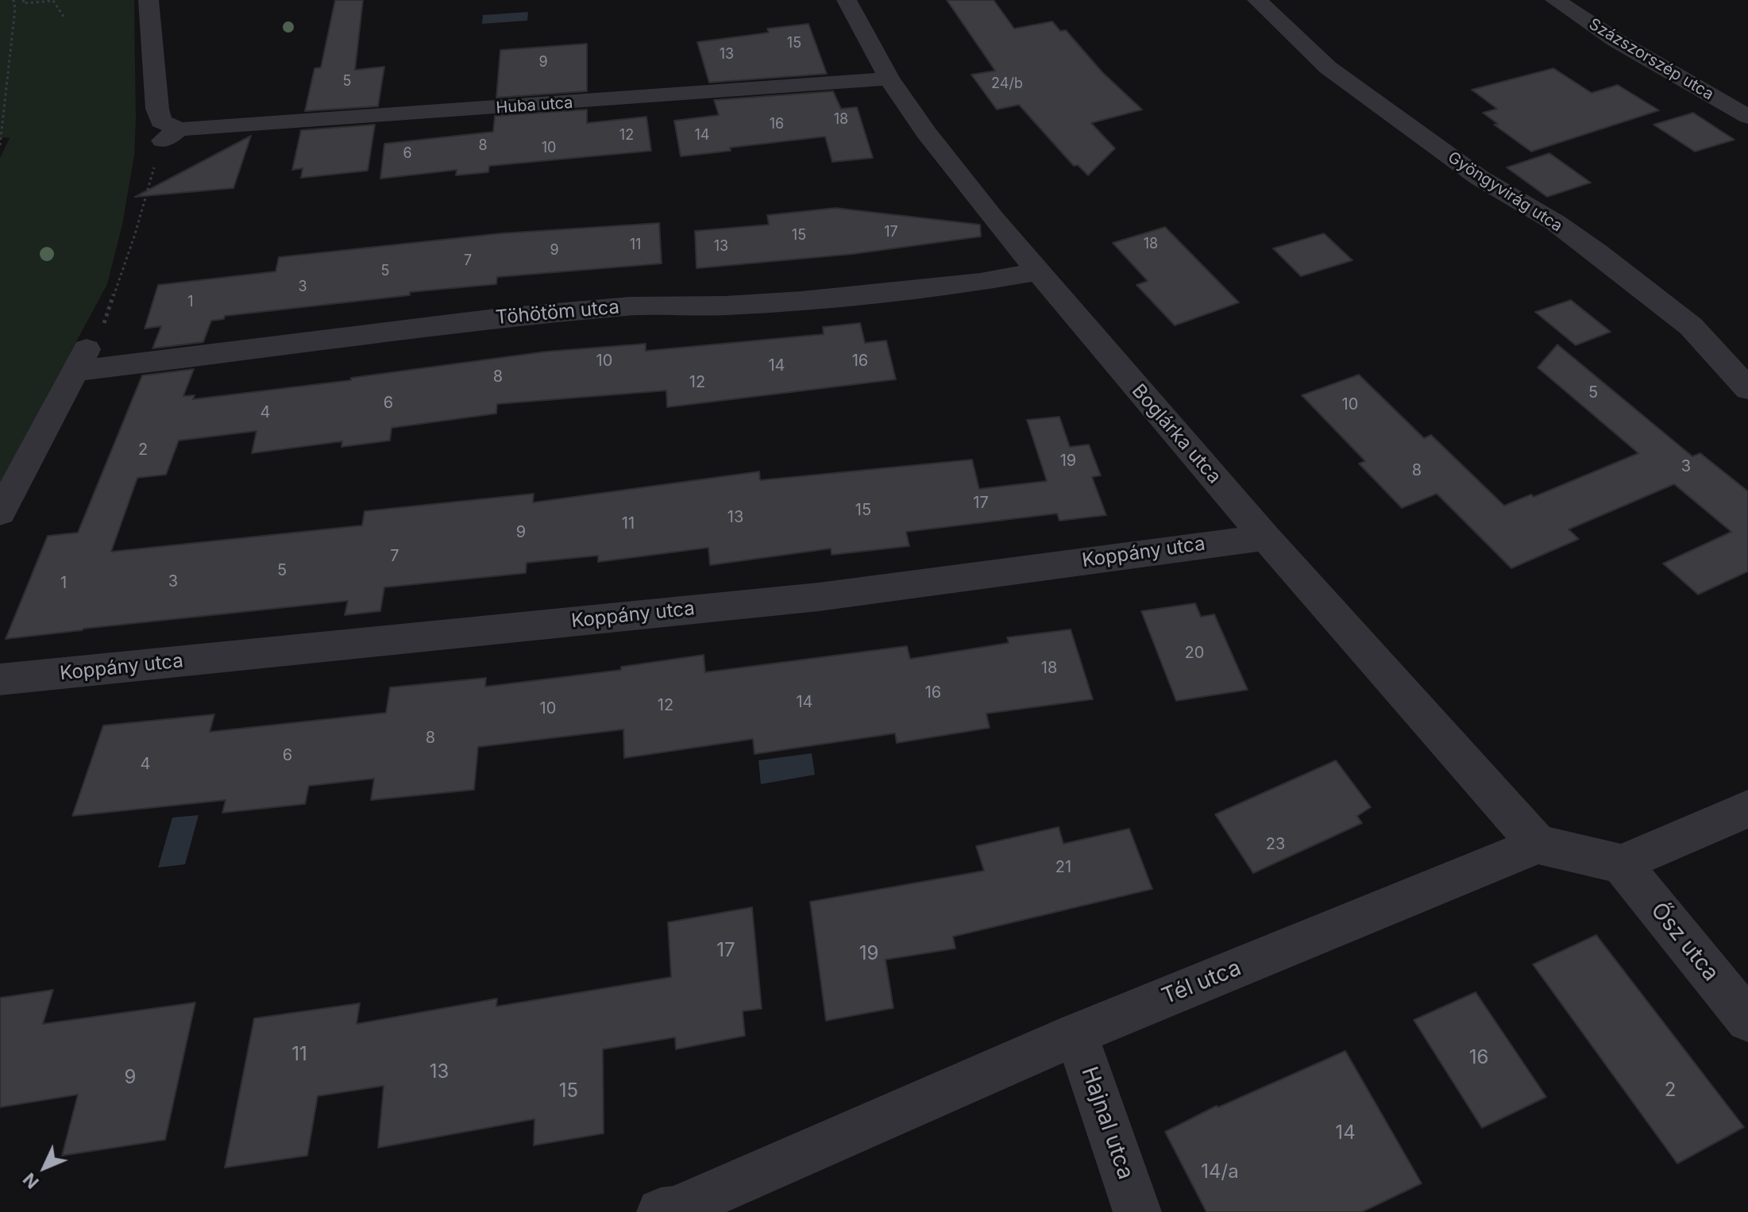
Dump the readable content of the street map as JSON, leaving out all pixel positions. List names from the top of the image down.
{
  "streets": {
    "street": [
      "Százszorszép utca",
      "Huba utca",
      "Gyöngyvirág utca",
      "Töhötöm utca",
      "Boglárka utca",
      "Koppány utca",
      "Ősz utca",
      "Tél utca",
      "Hajnal utca"
    ]
  },
  "crossings": [
    ["Huba utca", "Boglárka utca"],
    ["Töhötöm utca", "Boglárka utca"],
    ["Boglárka utca", "Koppány utca"],
    ["Boglárka utca", "Tél utca"],
    ["Tél utca", "Hajnal utca"]
  ],
  "house_numbers": [
    "15",
    "13",
    "9",
    "5",
    "24/b",
    "18",
    "16",
    "12",
    "14",
    "8",
    "10",
    "6",
    "17",
    "15",
    "18",
    "11",
    "13",
    "9",
    "7",
    "5",
    "3",
    "1",
    "10",
    "16",
    "14",
    "8",
    "12",
    "5",
    "6",
    "10",
    "4",
    "2",
    "19",
    "3",
    "8",
    "17",
    "15",
    "13",
    "11",
    "9",
    "7",
    "5",
    "3",
    "1",
    "20",
    "18",
    "16",
    "14",
    "12",
    "10",
    "8",
    "6",
    "4",
    "23",
    "21",
    "17",
    "19",
    "11",
    "16",
    "13",
    "9",
    "2",
    "15",
    "14",
    "14/a"
  ],
  "north": "bottom left"
}
